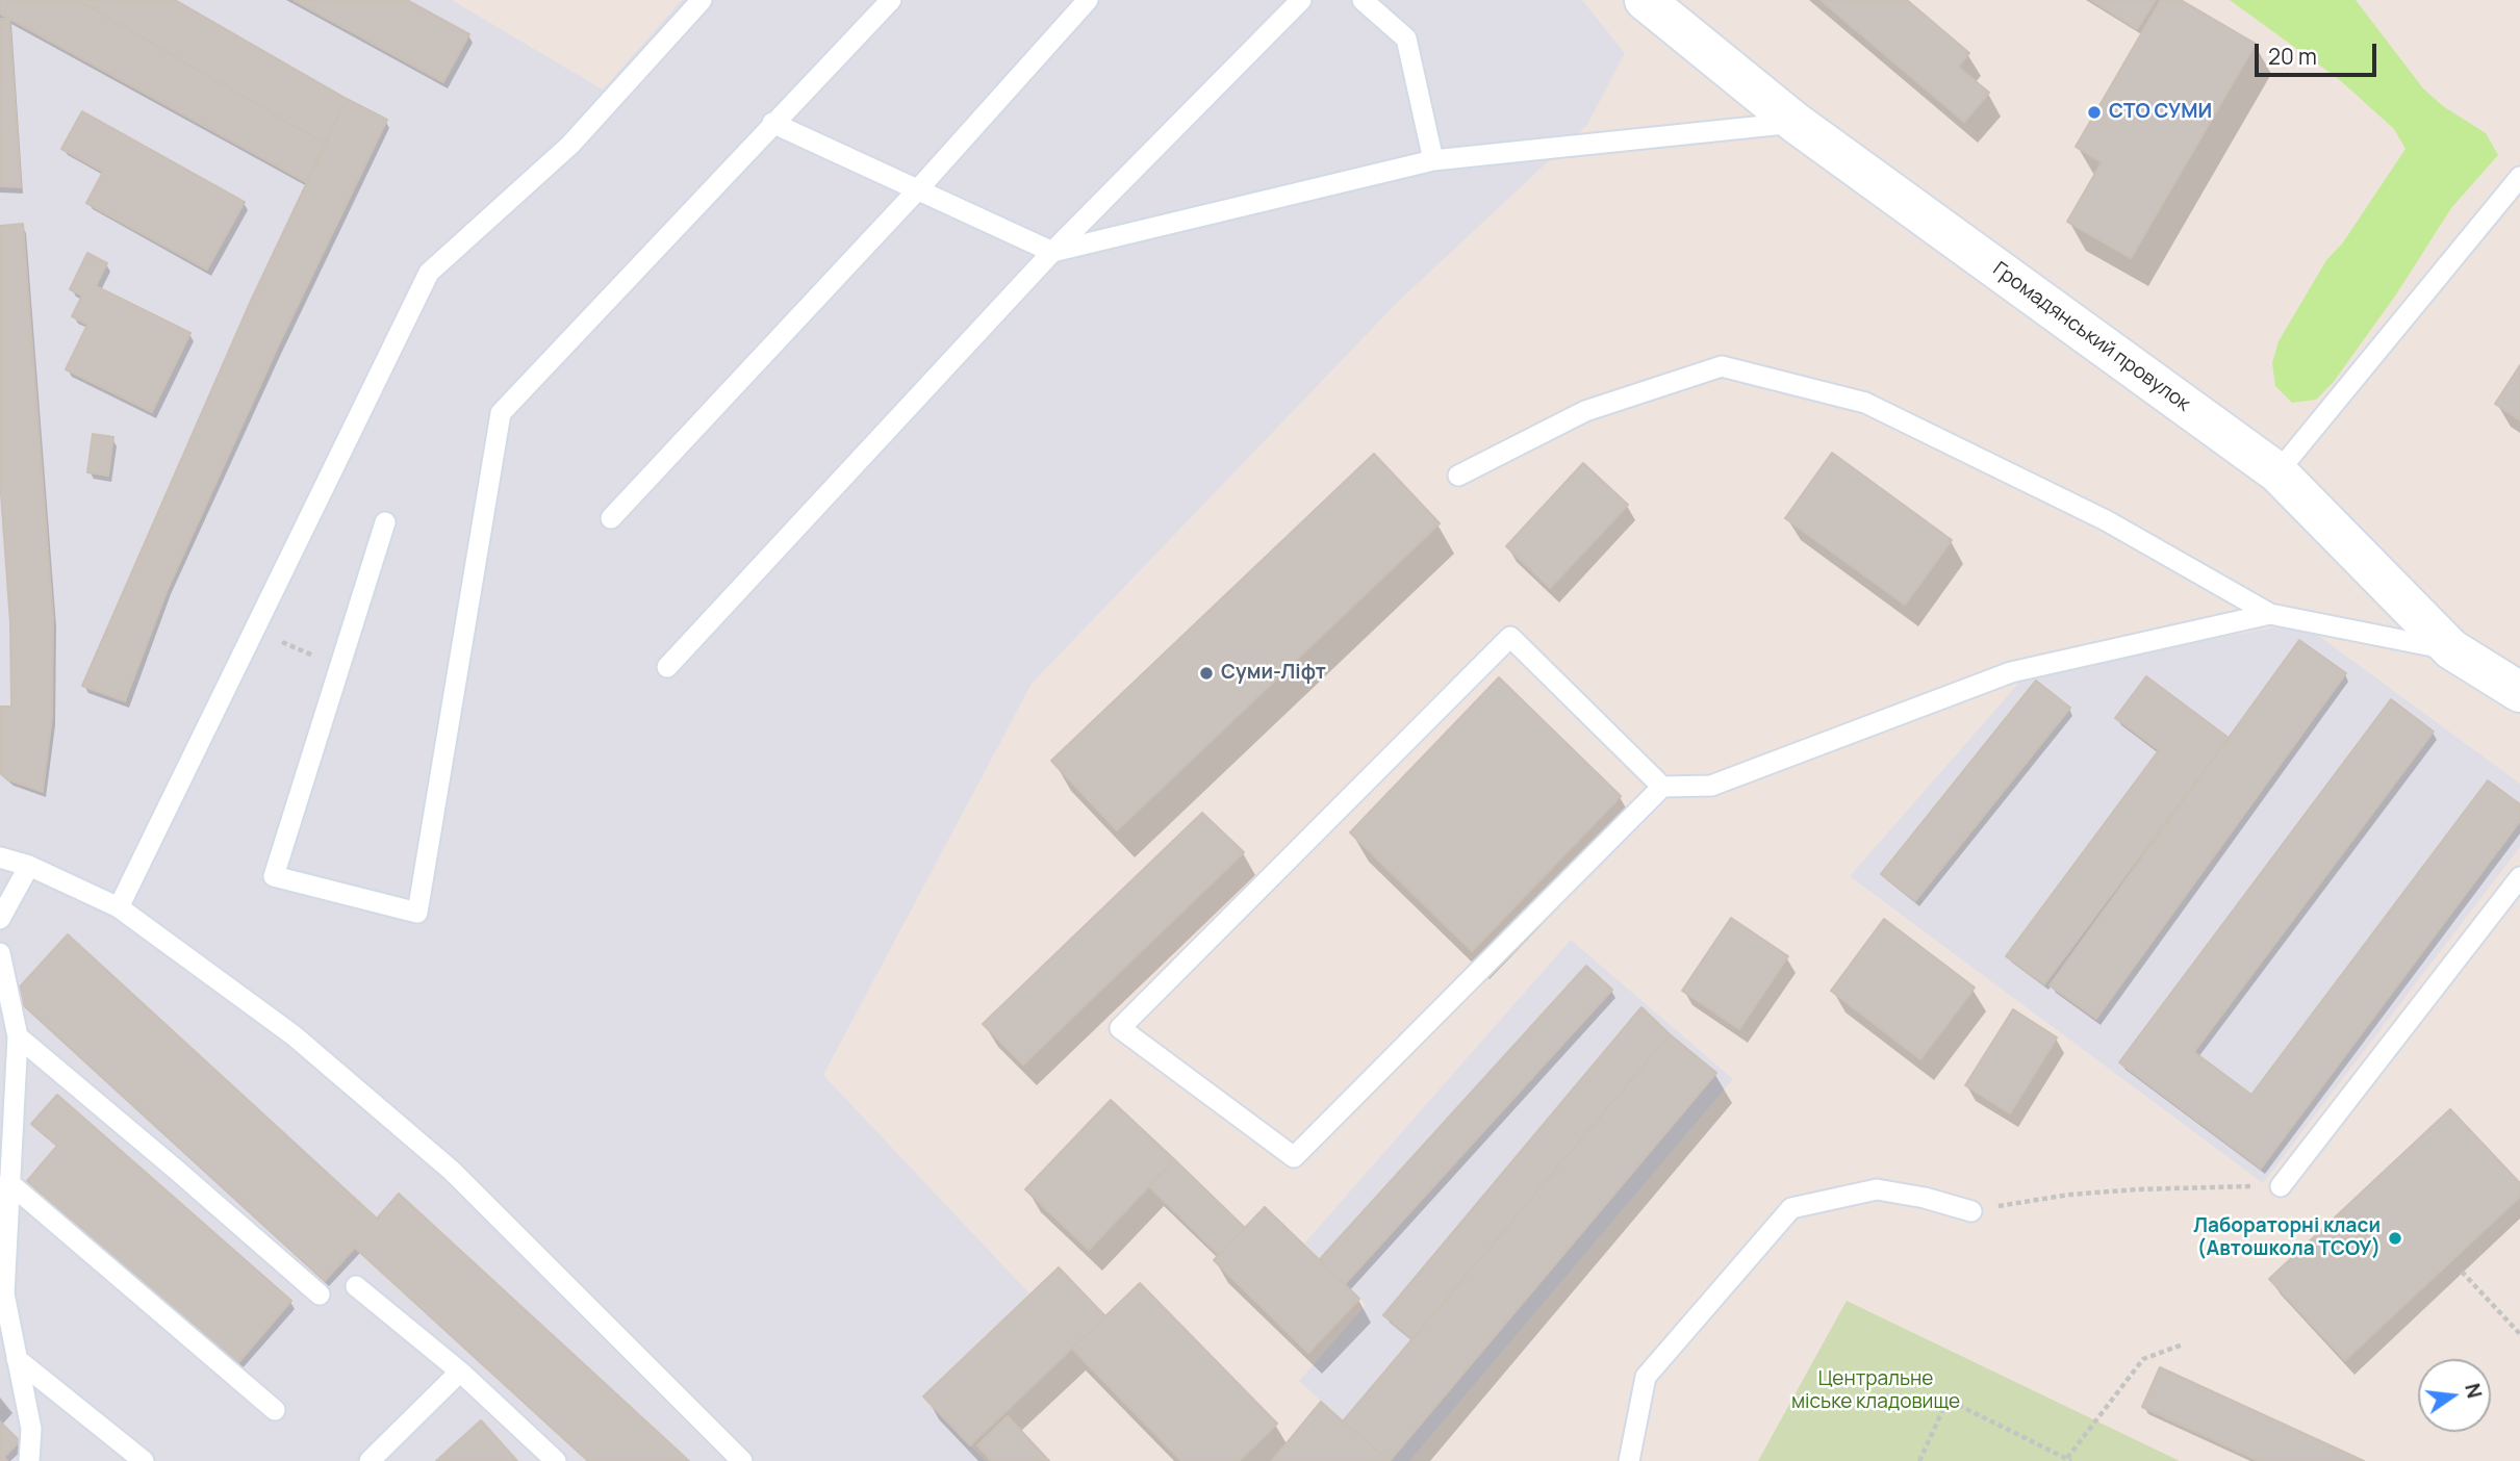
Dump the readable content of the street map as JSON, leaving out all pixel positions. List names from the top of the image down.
{
  "streets": {
    "street": ["Громадянський провулок"]
  },
  "parks": ["Центральне міське кладовище"],
  "places": ["СТО СУМИ", "Суми-Ліфт", "Лабораторні класи (Автошкола ТСОУ)"],
  "scale_bar": "20 m",
  "north": "right"
}
